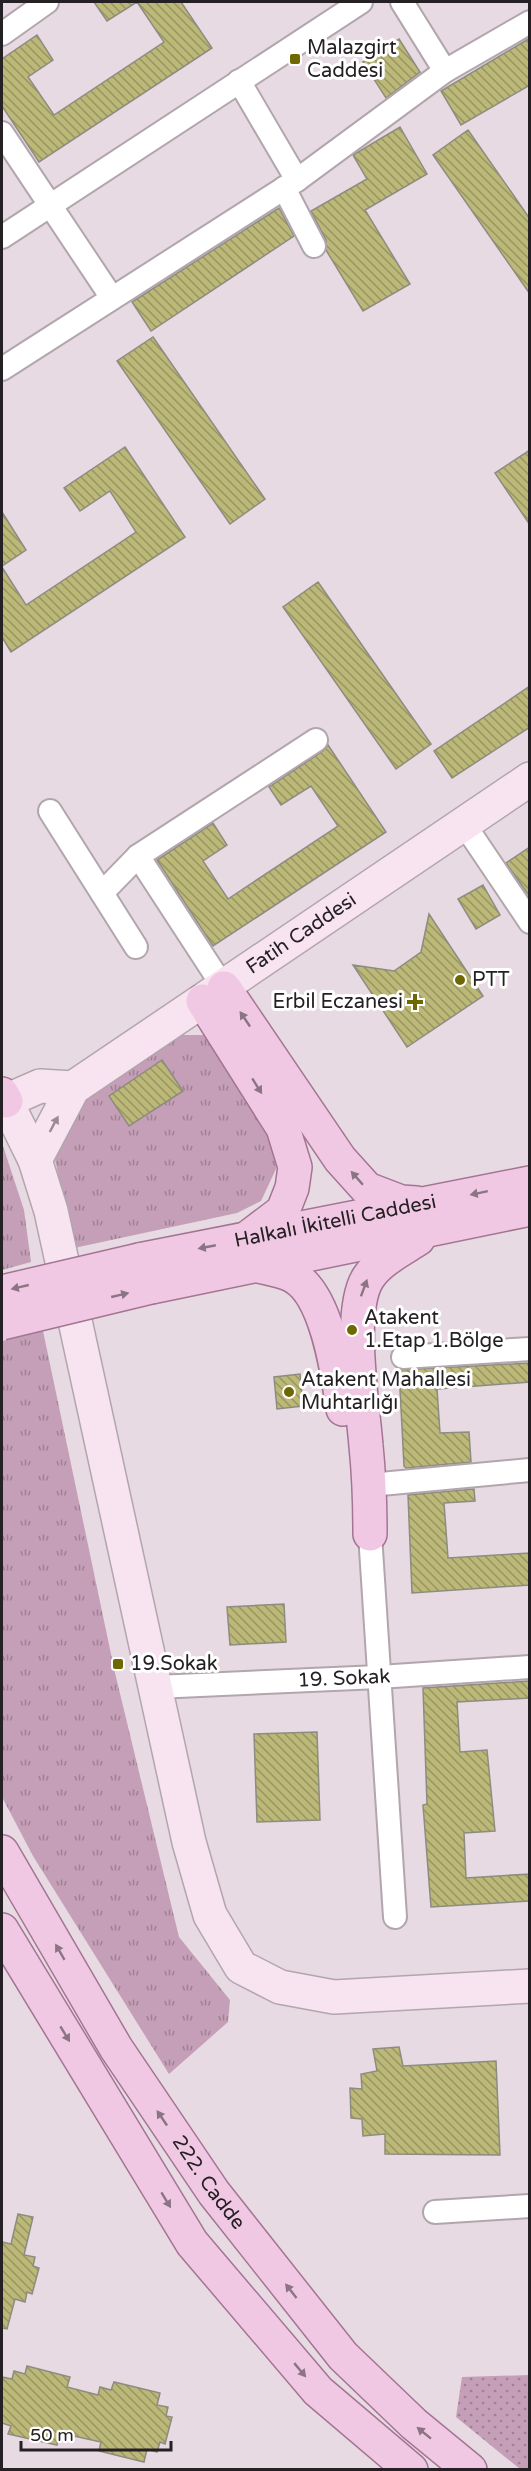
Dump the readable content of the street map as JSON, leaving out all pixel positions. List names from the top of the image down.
{
  "streets": {
    "main road": ["Halkalı İkitelli Caddesi", "222. Cadde"],
    "street": ["Fatih Caddesi", "19. Sokak"]
  },
  "places": {
    "transit": ["Malazgirt Caddesi", "19.Sokak"],
    "other": ["PTT", "Atakent 1.Etap 1.Bölge", "Atakent Mahallesi Muhtarlığı"],
    "health": ["Erbil Eczanesi"]
  },
  "scale_bar": "50 m"
}
